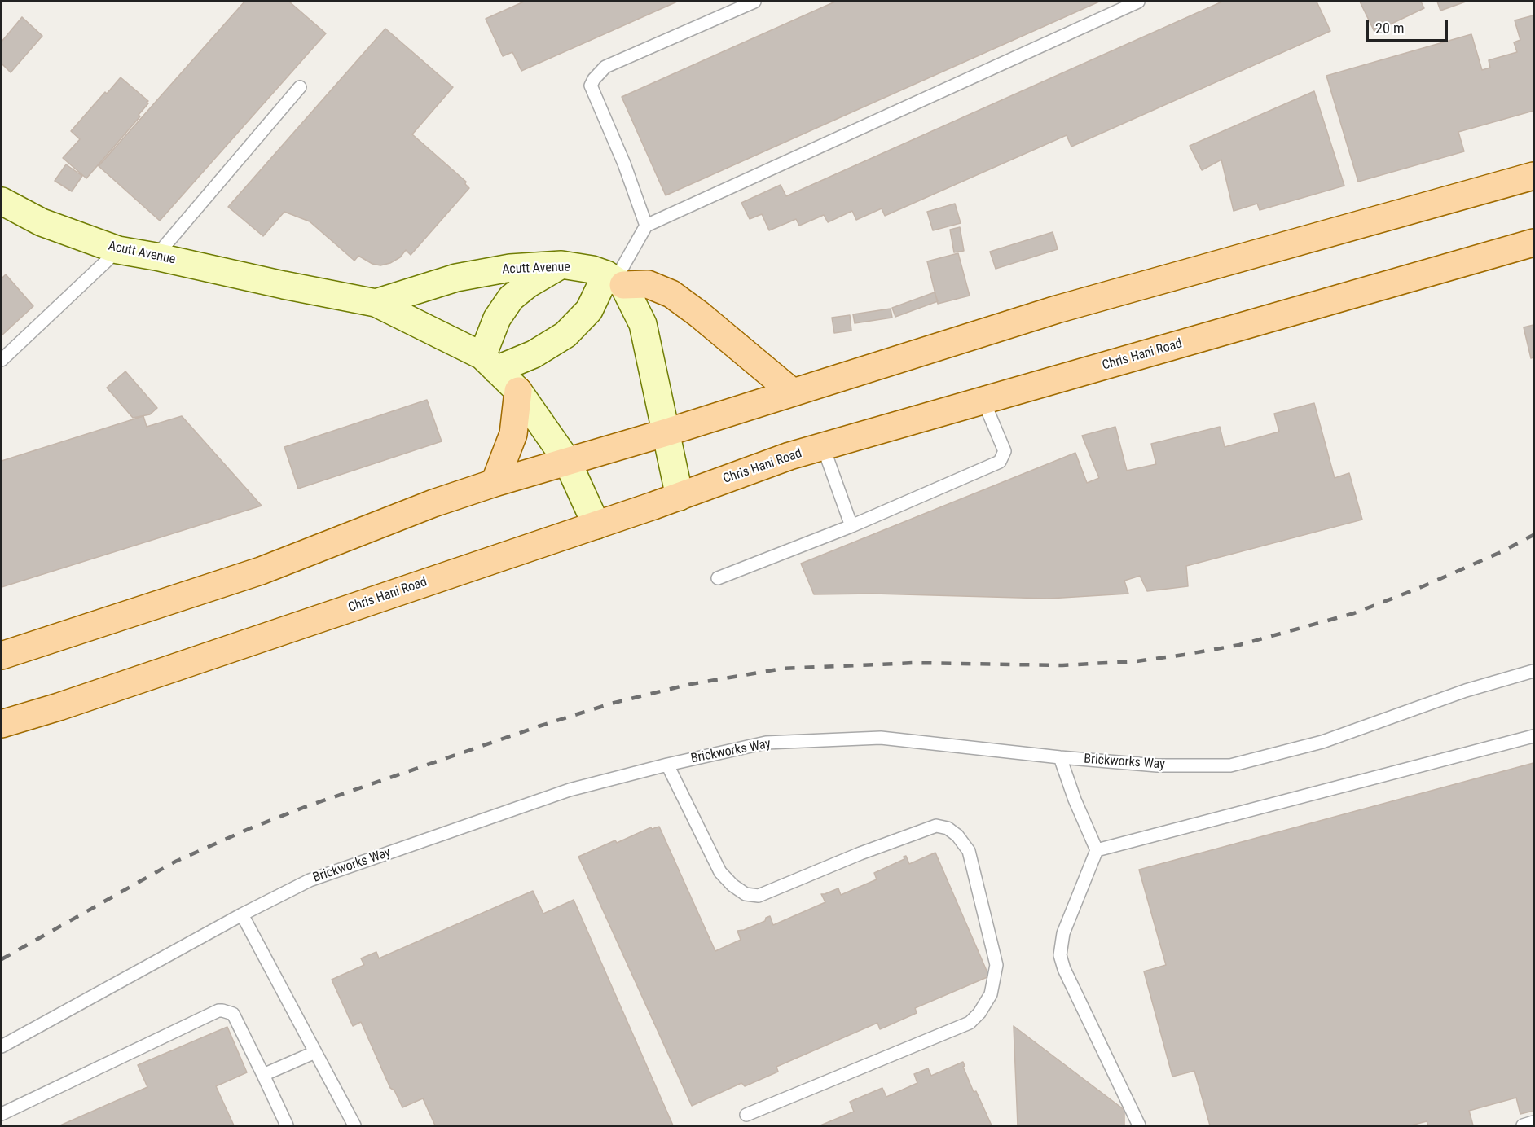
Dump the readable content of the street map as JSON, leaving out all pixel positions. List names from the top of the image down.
{
  "streets": {
    "main road": ["Chris Hani Road"],
    "street": ["Acutt Avenue"],
    "lane": ["Brickworks Way"]
  },
  "crossings": [
    ["Acutt Avenue", "Chris Hani Road"]
  ],
  "scale_bar": "20 m"
}
